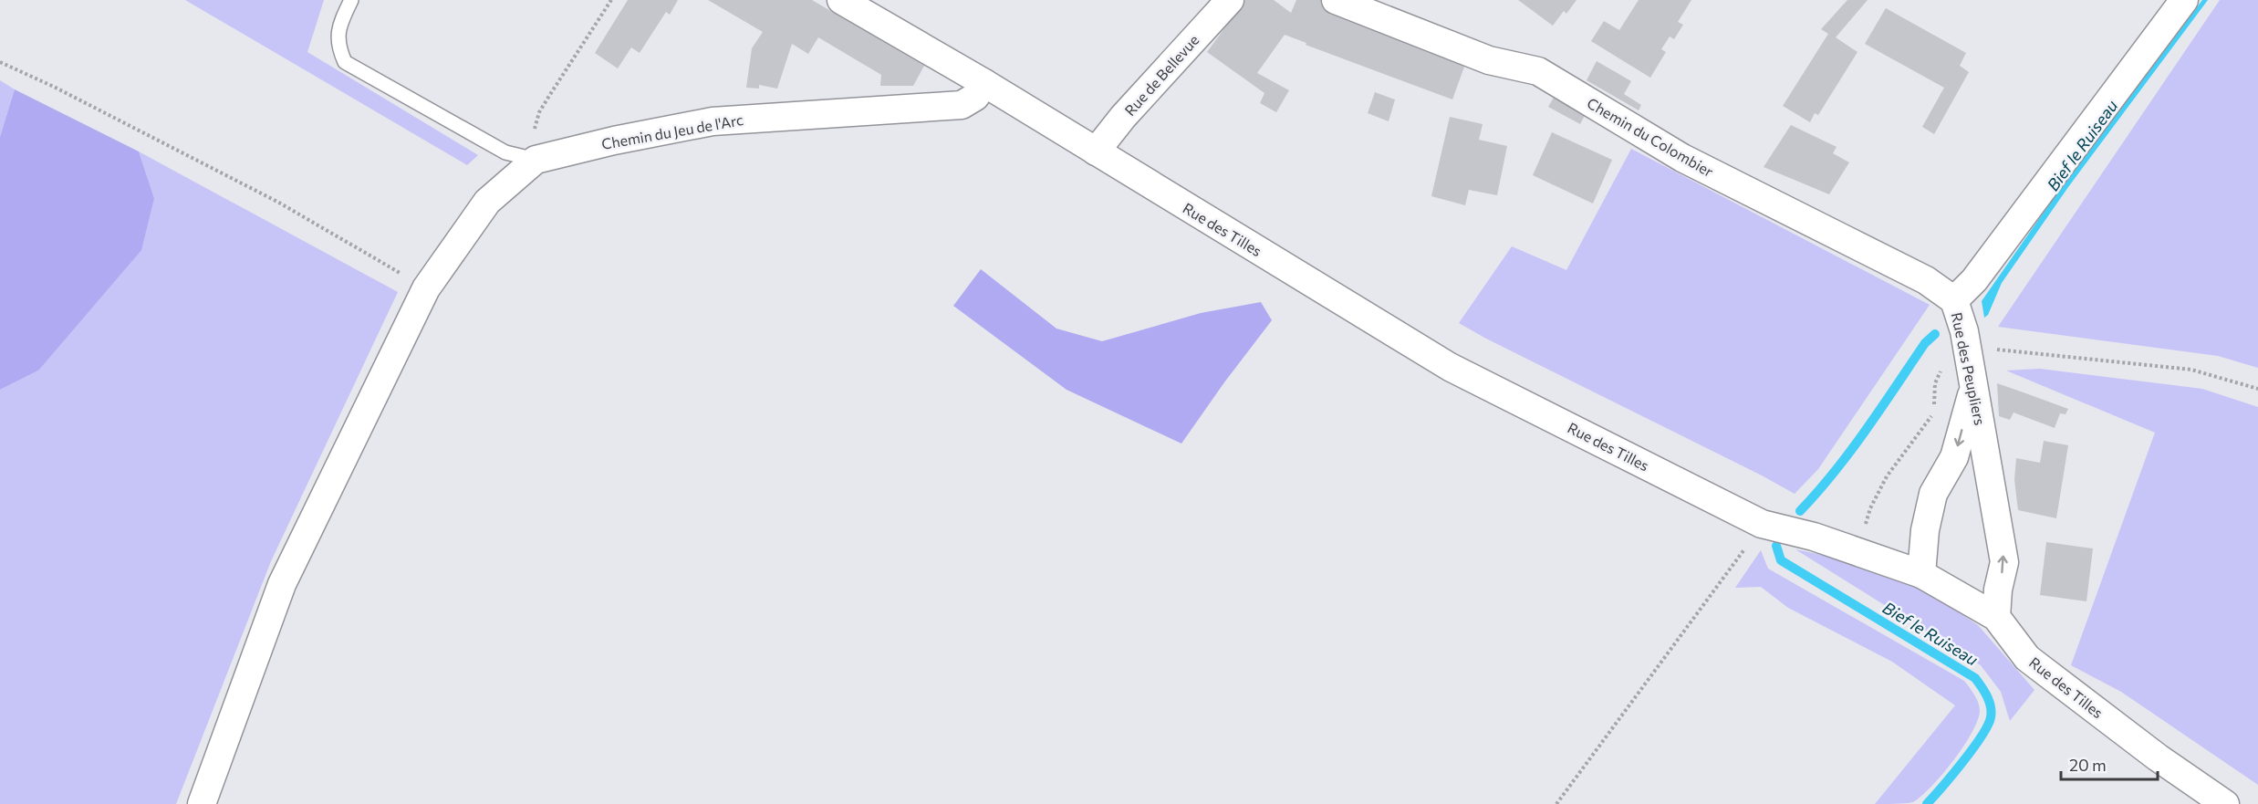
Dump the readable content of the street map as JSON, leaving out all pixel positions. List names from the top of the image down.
{
  "streets": {
    "street": [
      "Rue de Bellevue",
      "Chemin du Jeu de l'Arc",
      "Chemin du Colombier",
      "Rue des Tilles",
      "Rue des Peupliers"
    ]
  },
  "crossings": [
    ["Rue de Bellevue", "Rue des Tilles"],
    ["Chemin du Jeu de l'Arc", "Rue des Tilles"],
    ["Chemin du Colombier", "Rue des Peupliers"],
    ["Rue des Tilles", "Rue des Peupliers"]
  ],
  "water": ["Bief le Ruiseau"],
  "scale_bar": "20 m"
}
